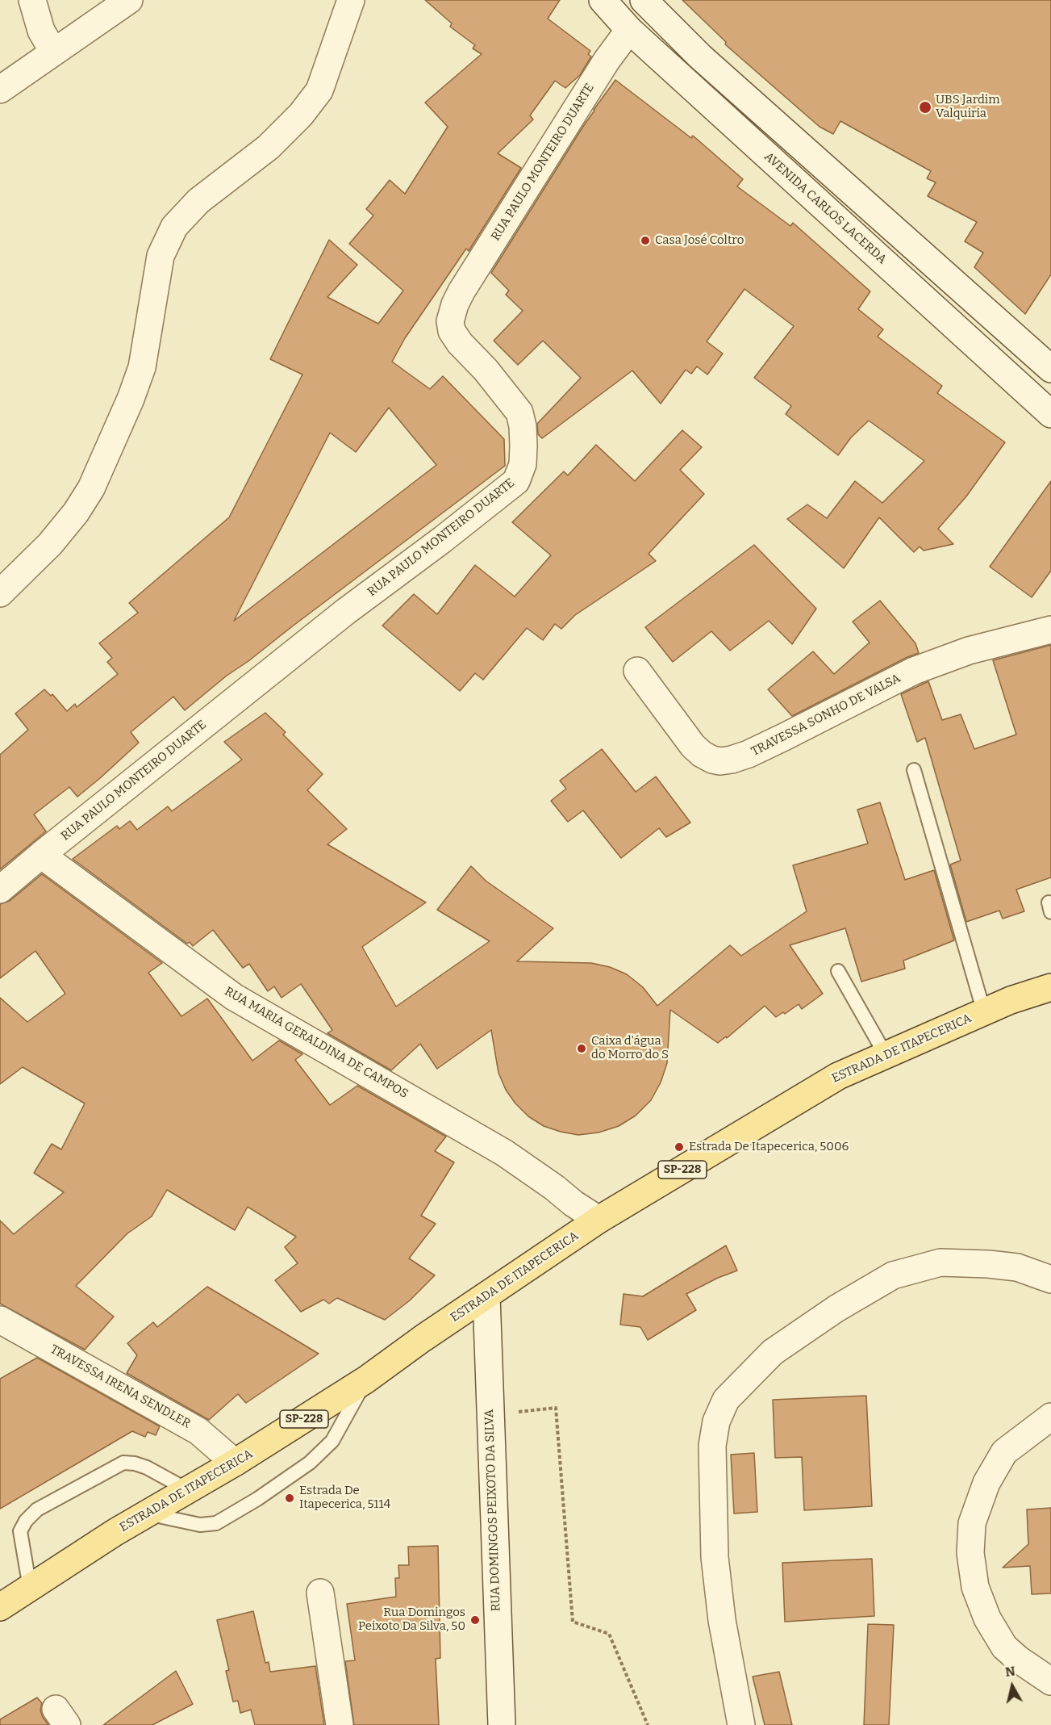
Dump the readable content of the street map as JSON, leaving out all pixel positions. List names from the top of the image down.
{
  "streets": {
    "main road": ["ESTRADA DE ITAPECERICA", "SP-228"],
    "street": [
      "RUA PAULO MONTEIRO DUARTE",
      "AVENIDA CARLOS LACERDA",
      "TRAVESSA SONHO DE VALSA",
      "RUA MARIA GERALDINA DE CAMPOS",
      "TRAVESSA IRENA SENDLER",
      "RUA DOMINGOS PEIXOTO DA SILVA"
    ]
  },
  "crossings": [
    ["RUA PAULO MONTEIRO DUARTE", "AVENIDA CARLOS LACERDA"],
    ["RUA PAULO MONTEIRO DUARTE", "RUA MARIA GERALDINA DE CAMPOS"],
    ["RUA MARIA GERALDINA DE CAMPOS", "ESTRADA DE ITAPECERICA"],
    ["ESTRADA DE ITAPECERICA", "TRAVESSA IRENA SENDLER"],
    ["ESTRADA DE ITAPECERICA", "RUA DOMINGOS PEIXOTO DA SILVA"]
  ],
  "places": [
    "UBS Jardim Valquiria",
    "Casa José Coltro",
    "Caixa d'água do Morro do S",
    "Estrada De Itapecerica, 5006",
    "Estrada De Itapecerica, 5114",
    "Rua Domingos Peixoto Da Silva, 50"
  ],
  "north": "top"
}
